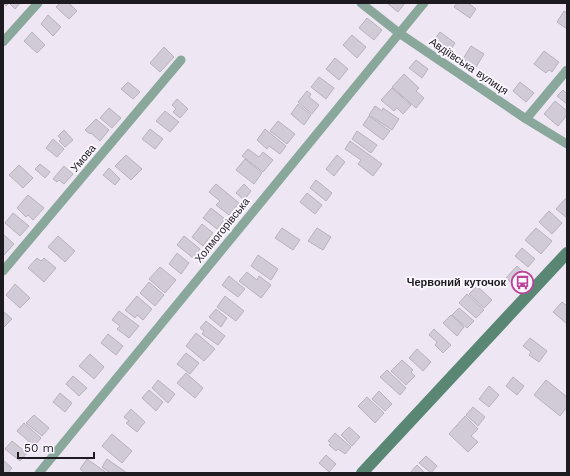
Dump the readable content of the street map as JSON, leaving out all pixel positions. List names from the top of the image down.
{
  "streets": {
    "street": ["Авдіївська вулиця", "Умова", "Холмогорівська"]
  },
  "crossings": [
    ["Авдіївська вулиця", "Холмогорівська"]
  ],
  "places": {
    "bus stop": ["Червоний куточок"]
  },
  "scale_bar": "50 m"
}
